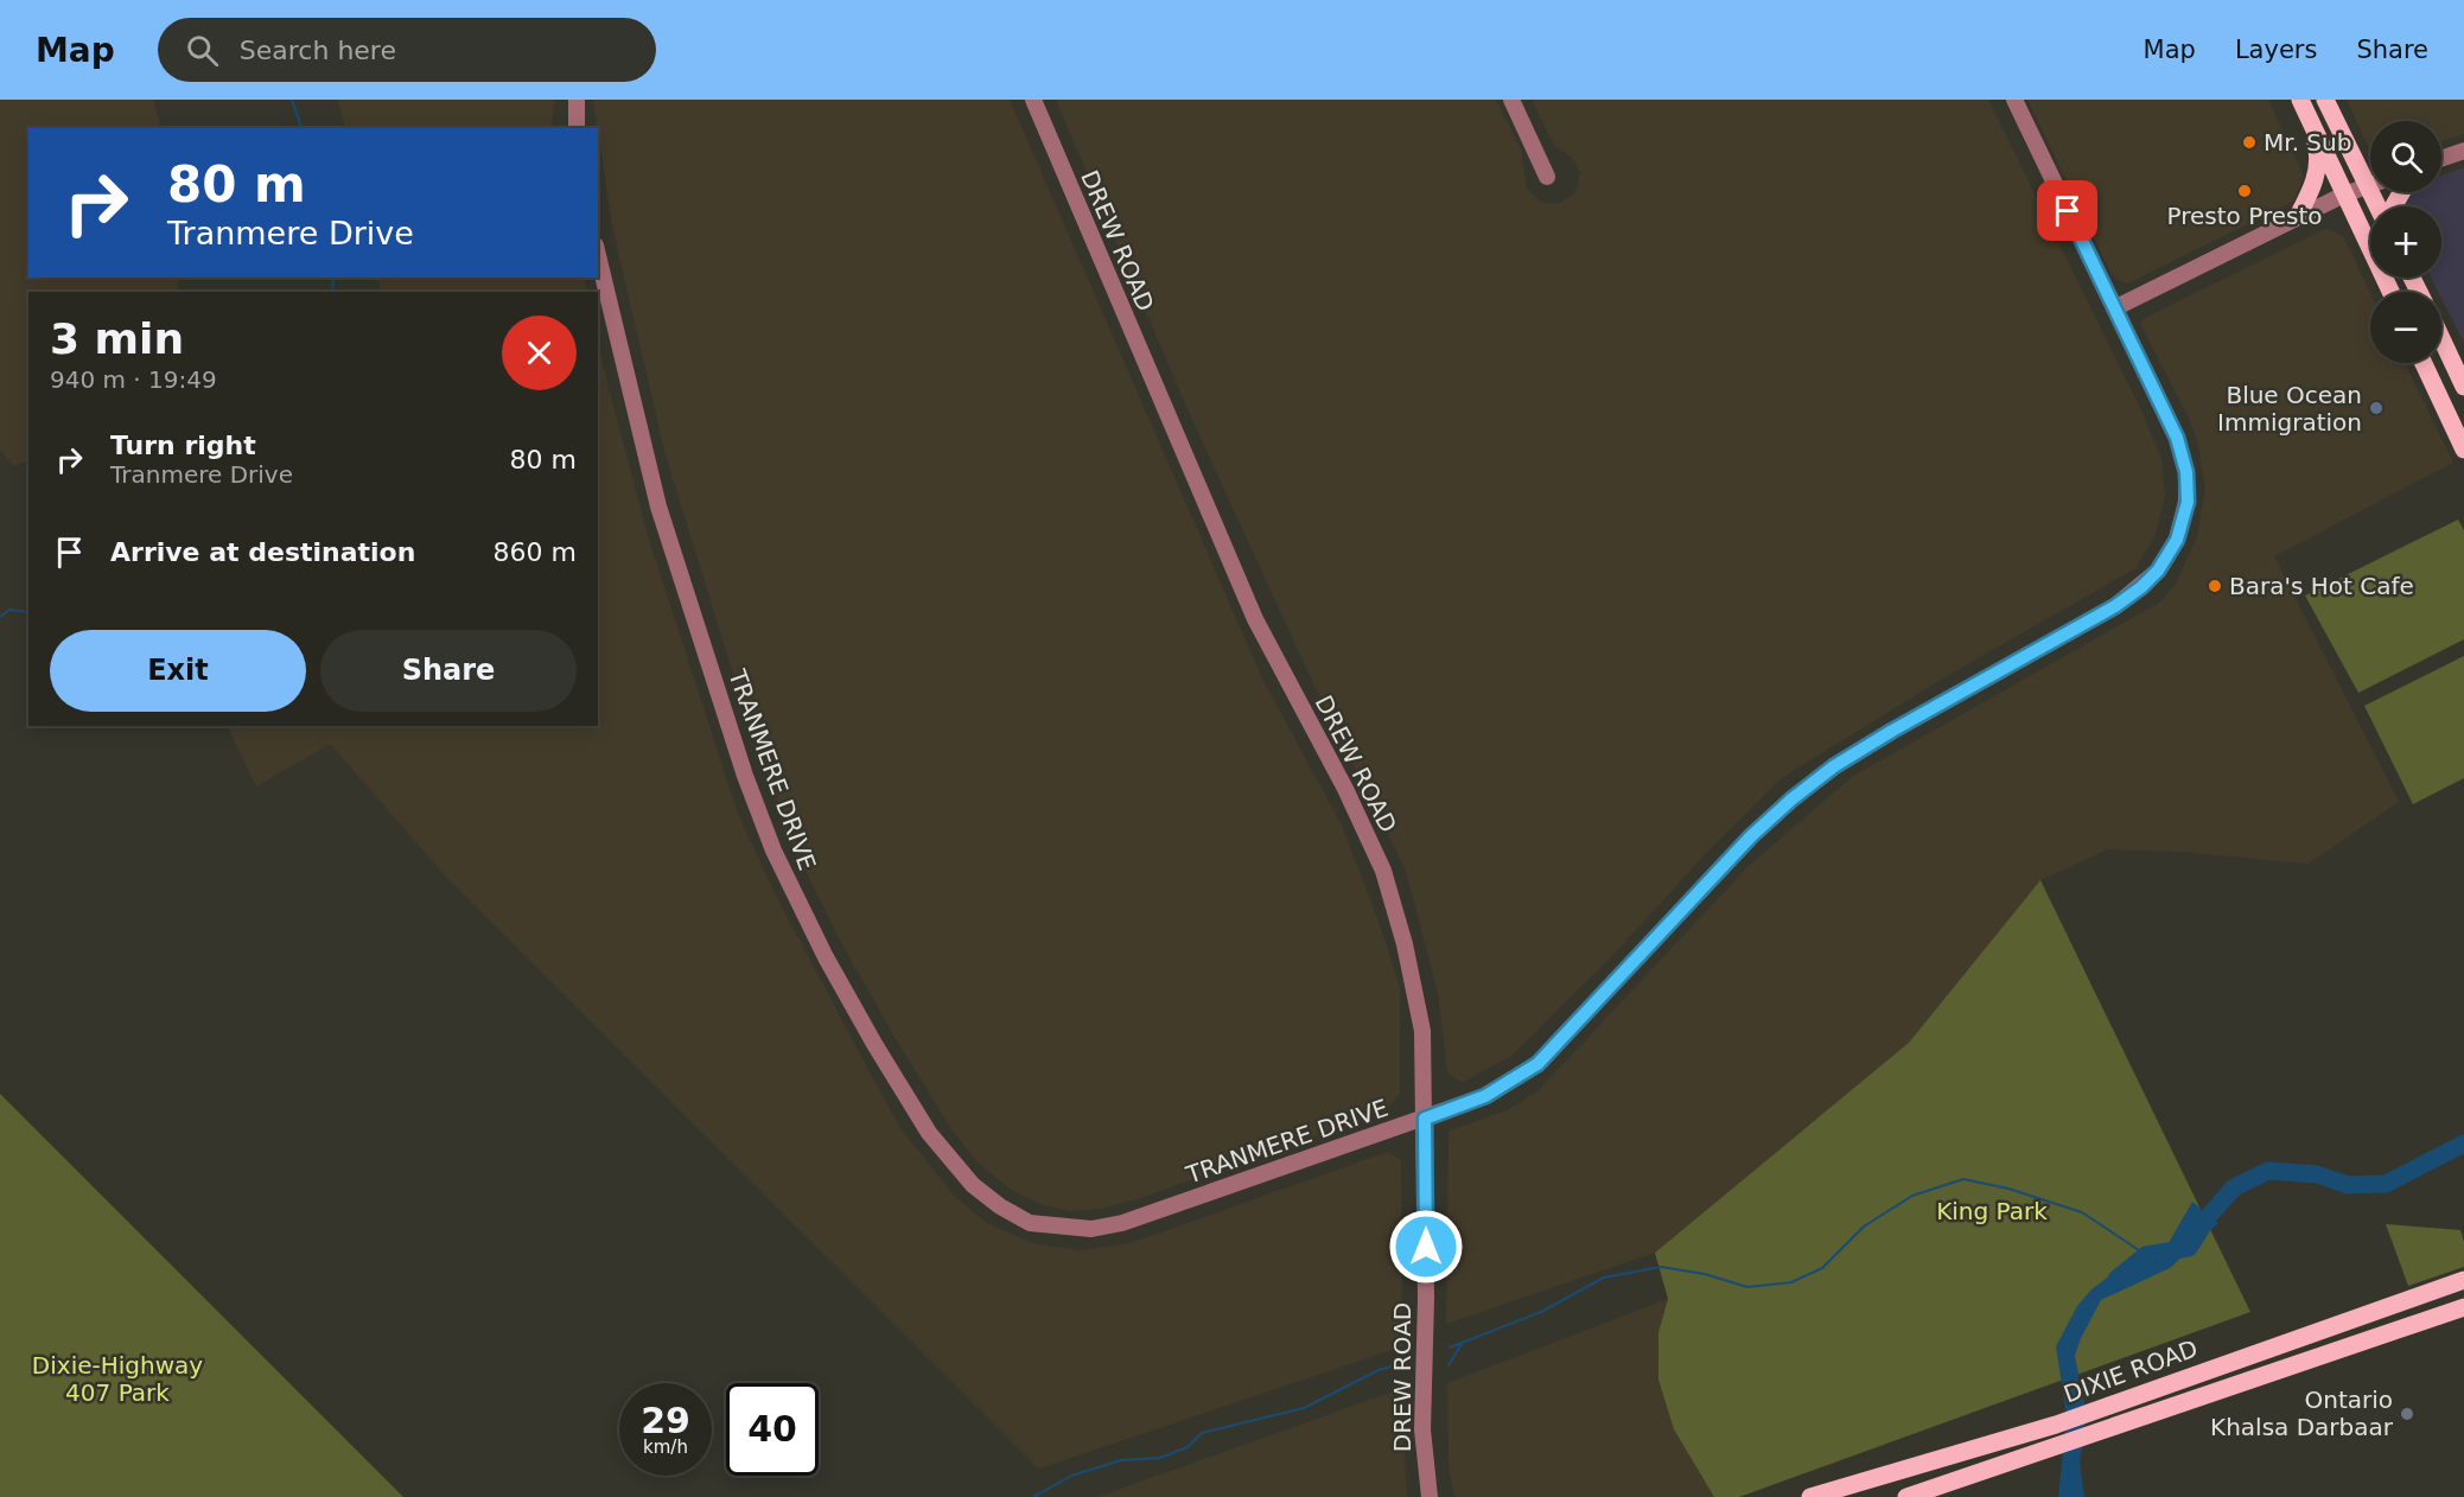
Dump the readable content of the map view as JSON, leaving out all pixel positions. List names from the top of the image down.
{
  "streets": {
    "main road": ["DIXIE ROAD"],
    "street": ["DREW ROAD", "TRANMERE DRIVE"]
  },
  "crossings": [
    ["DREW ROAD", "TRANMERE DRIVE"]
  ],
  "parks": ["King Park", "Dixie-Highway 407 Park"],
  "places": [
    "Mr. Sub",
    "Presto Presto",
    "Blue Ocean Immigration",
    "Bara's Hot Cafe",
    "Ontario Khalsa Darbaar"
  ],
  "page": {
    "header": "Map",
    "search": "Search here",
    "nav": ["Map", "Layers", "Share"],
    "map_buttons": ["+", "−"],
    "turn": ["80 m", "Tranmere Drive"],
    "heading": ["3 min", "940 m · 19:49"],
    "list": [
      {
        "name": "Turn right",
        "note": "Tranmere Drive",
        "value": "80 m"
      },
      {
        "name": "Arrive at destination",
        "value": "860 m"
      }
    ],
    "buttons": ["Exit", "Share"],
    "speed": "29 km/h",
    "limit": "40"
  }
}
